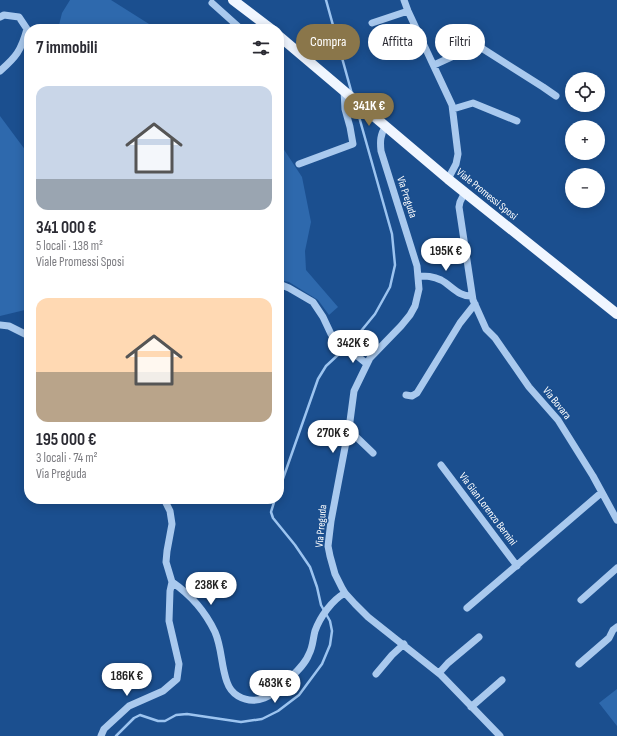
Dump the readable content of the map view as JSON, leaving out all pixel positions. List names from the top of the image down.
{
  "streets": {
    "main road": ["Viale Promessi Sposi"],
    "street": ["Via Preguda", "Via Bovara", "Via Gian Lorenzo Bernini"]
  },
  "crossings": [
    ["Viale Promessi Sposi", "Via Preguda"],
    ["Viale Promessi Sposi", "Via Bovara"]
  ],
  "page": {
    "chip": ["Compra", "Affitta", "Filtri"],
    "heading": "7 immobili",
    "map_buttons": ["+", "−"],
    "list": [
      {
        "name": "341 000 €",
        "note": "5 locali · 138 m² · Viale Promessi Sposi"
      },
      {
        "name": "195 000 €",
        "note": "3 locali · 74 m² · Via Preguda"
      }
    ],
    "price": [
      "341K €",
      "195K €",
      "342K €",
      "270K €",
      "238K €",
      "186K €",
      "483K €"
    ]
  }
}
